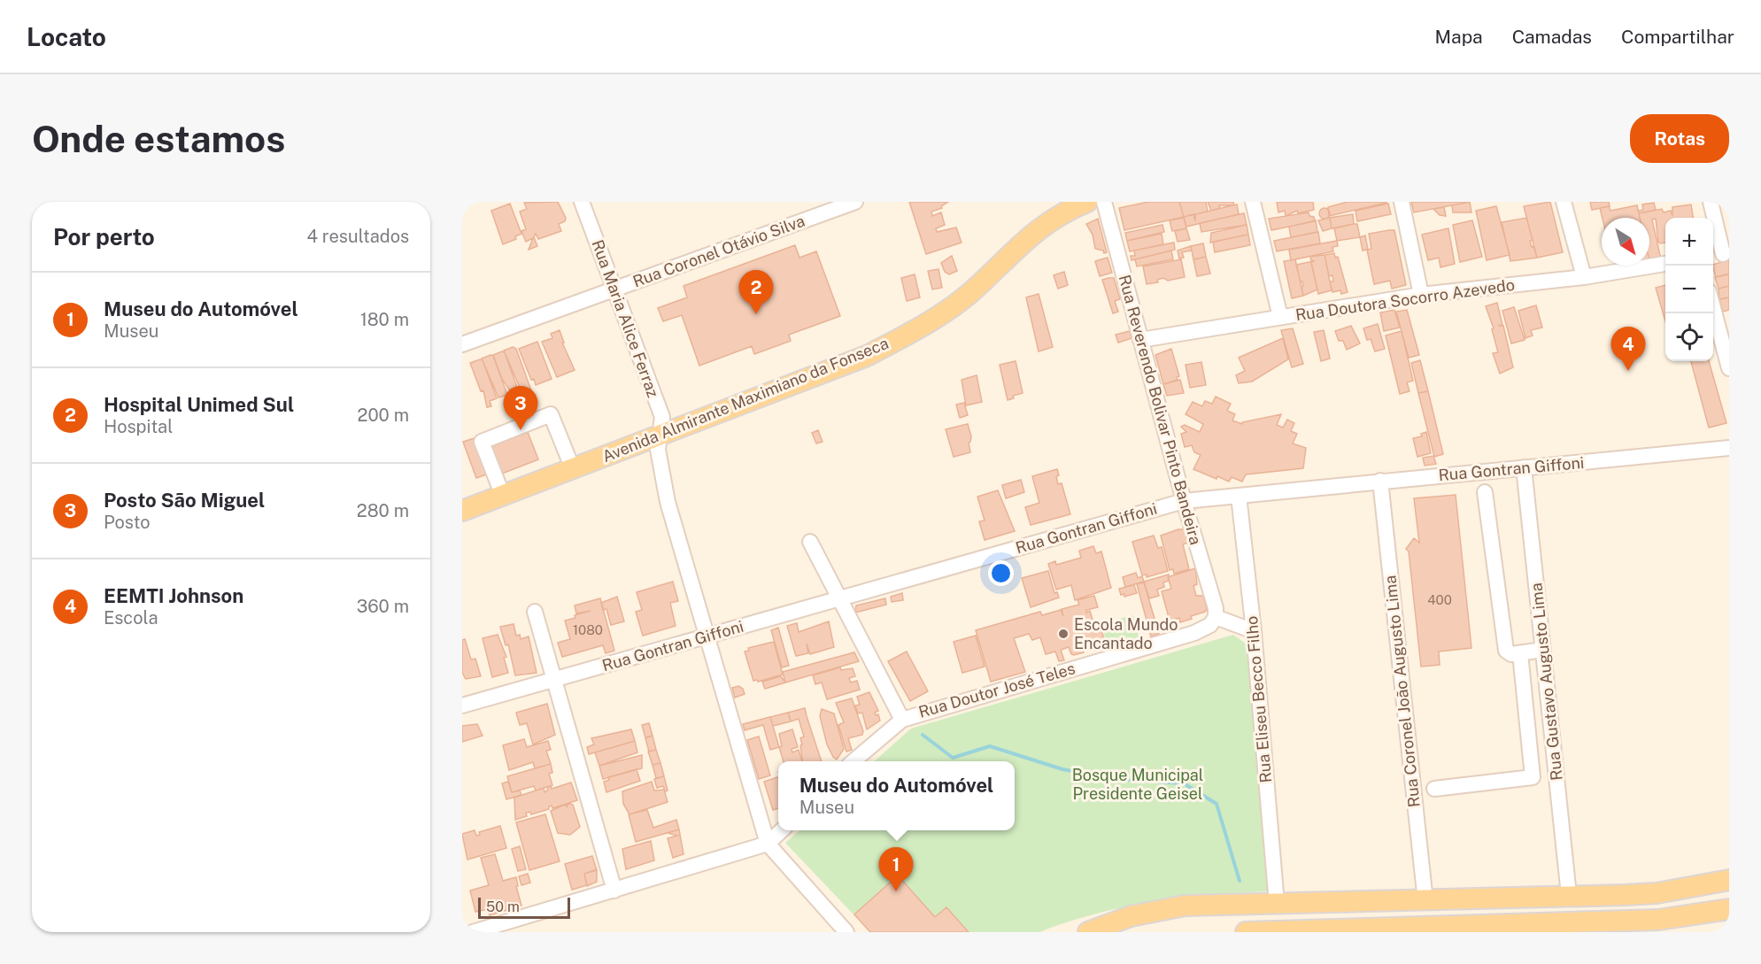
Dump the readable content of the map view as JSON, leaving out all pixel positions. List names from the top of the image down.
{
  "streets": {
    "main road": ["Avenida Almirante Maximiano da Fonseca"],
    "street": [
      "Rua Coronel Otávio Silva",
      "Rua Doutora Socorro Azevedo",
      "Rua Maria Alice Ferraz",
      "Rua Reverendo Bolivar Pinto Bandeira",
      "Rua Gontran Giffoni",
      "Rua Gustavo Augusto Lima",
      "Rua Doutor José Teles",
      "Rua Coronel João Augusto Lima",
      "Rua Eliseu Becco Filho"
    ]
  },
  "crossings": [
    ["Rua Coronel Otávio Silva", "Rua Maria Alice Ferraz"],
    ["Rua Doutora Socorro Azevedo", "Rua Reverendo Bolivar Pinto Bandeira"],
    ["Rua Maria Alice Ferraz", "Avenida Almirante Maximiano da Fonseca"],
    ["Rua Maria Alice Ferraz", "Rua Gontran Giffoni"],
    ["Rua Reverendo Bolivar Pinto Bandeira", "Rua Gontran Giffoni"],
    ["Rua Reverendo Bolivar Pinto Bandeira", "Rua Doutor José Teles"],
    ["Rua Gontran Giffoni", "Rua Gustavo Augusto Lima"],
    ["Rua Gontran Giffoni", "Rua Coronel João Augusto Lima"],
    ["Rua Gontran Giffoni", "Rua Eliseu Becco Filho"]
  ],
  "parks": ["Bosque Municipal Presidente Geisel"],
  "places": ["Escola Mundo Encantado"],
  "house_numbers": ["400", "1080"],
  "scale_bar": "50 m",
  "north": "bottom right",
  "page": {
    "header": "Locato",
    "nav": ["Mapa", "Camadas", "Compartilhar"],
    "buttons": "Rotas",
    "title": "Onde estamos",
    "heading": ["Por perto", "4 resultados"],
    "map_buttons": ["+", "−"],
    "pins": [
      "2",
      "4",
      "3",
      "1"
    ],
    "list": [
      {
        "mark": "1",
        "name": "Museu do Automóvel",
        "note": "Museu",
        "value": "180 m"
      },
      {
        "mark": "2",
        "name": "Hospital Unimed Sul",
        "note": "Hospital",
        "value": "200 m"
      },
      {
        "mark": "3",
        "name": "Posto São Miguel",
        "note": "Posto",
        "value": "280 m"
      },
      {
        "mark": "4",
        "name": "EEMTI Johnson",
        "note": "Escola",
        "value": "360 m"
      }
    ],
    "popup": ["Museu do Automóvel", "Museu"],
    "scale": "50 m"
  }
}
